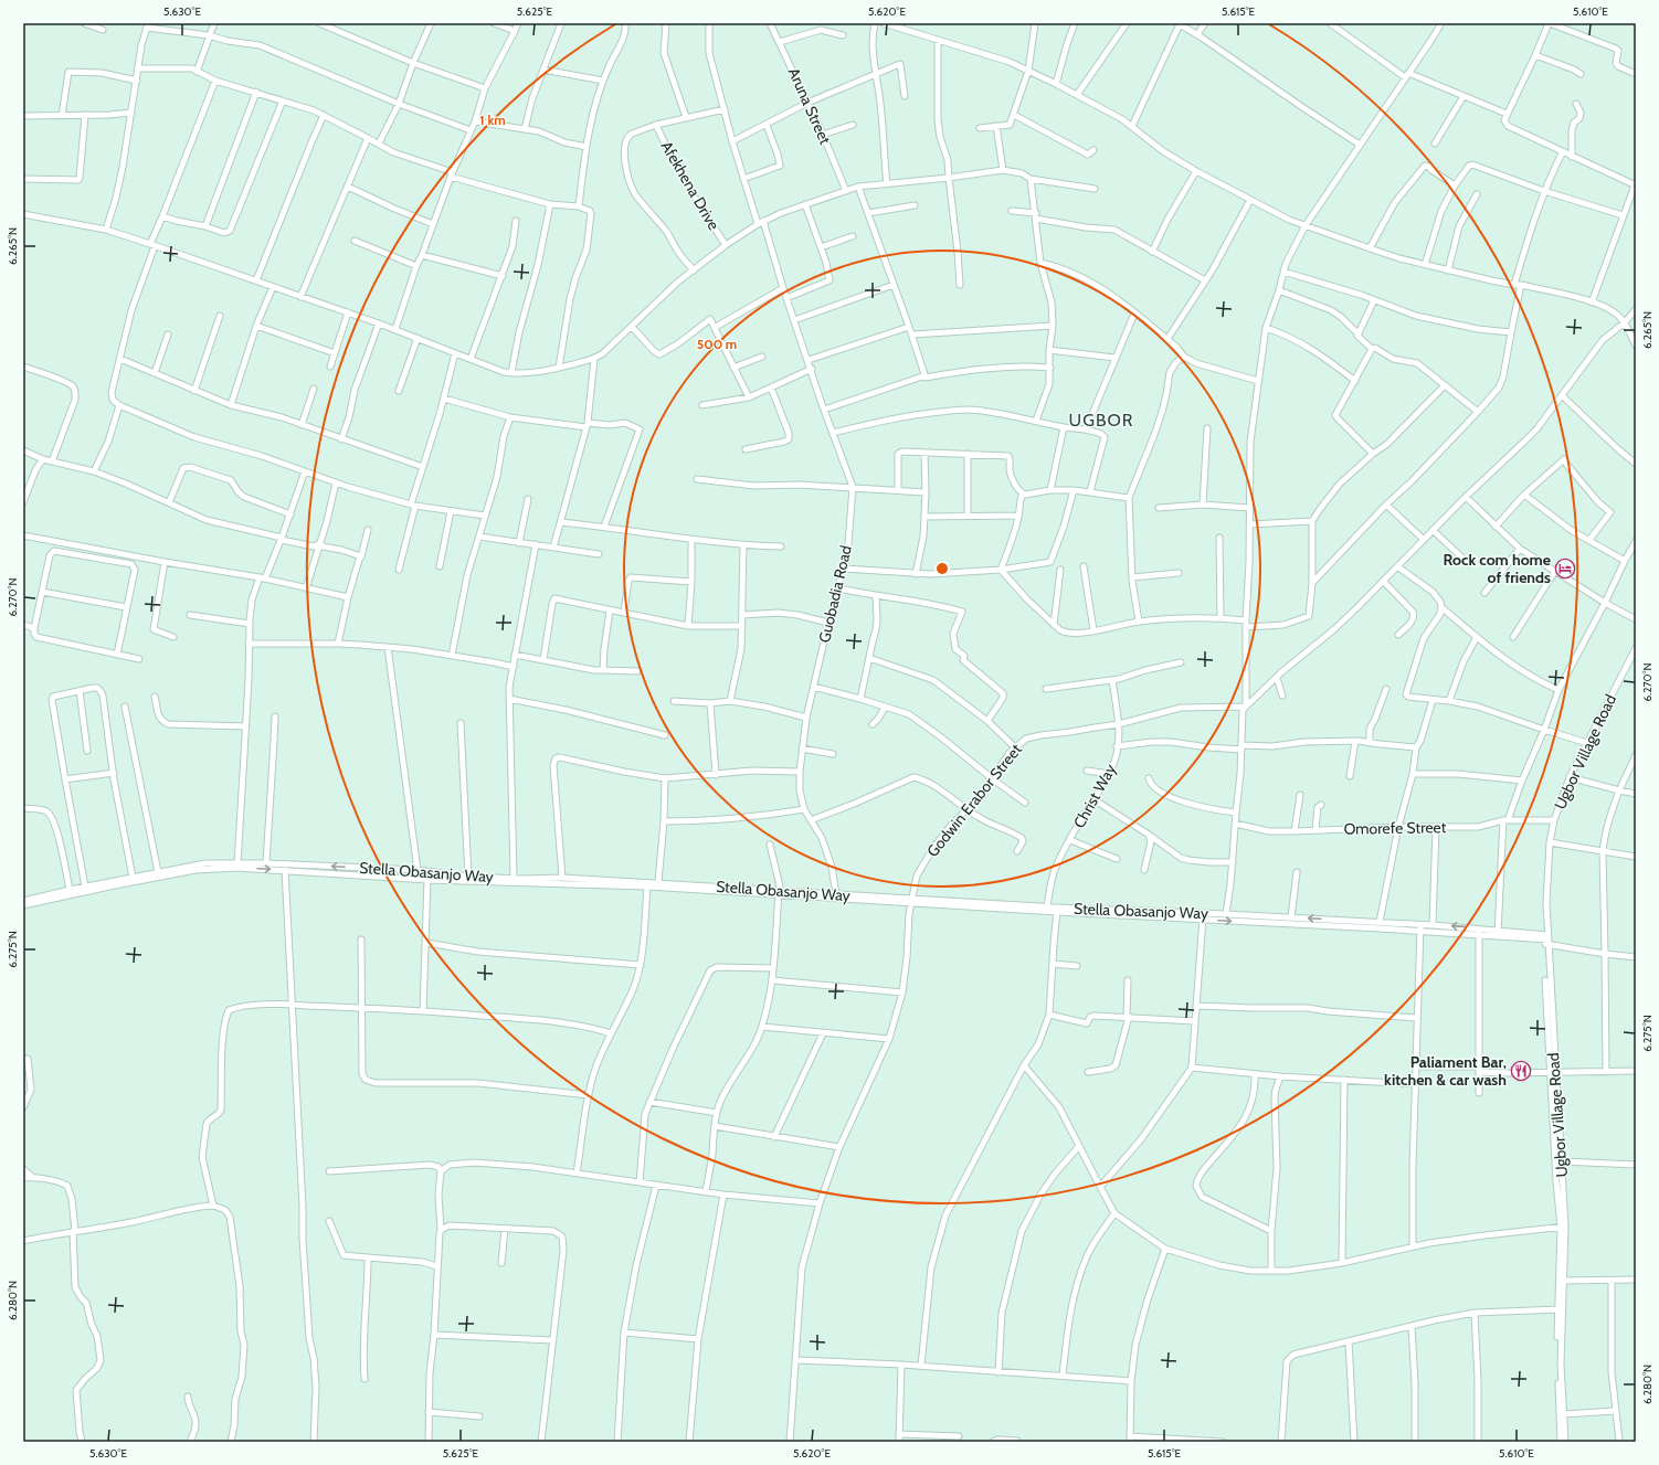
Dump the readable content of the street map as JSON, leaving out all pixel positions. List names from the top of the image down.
{
  "streets": {
    "street": [
      "Aruna Street",
      "Afekhena Drive",
      "Guobadia Road",
      "Ugbor Village Road",
      "Christ Way",
      "Godwin Erabor Street",
      "Omorefe Street",
      "Stella Obasanjo Way"
    ]
  },
  "crossings": [
    ["Guobadia Road", "Stella Obasanjo Way"],
    ["Ugbor Village Road", "Omorefe Street"],
    ["Ugbor Village Road", "Stella Obasanjo Way"],
    ["Christ Way", "Godwin Erabor Street"],
    ["Christ Way", "Stella Obasanjo Way"],
    ["Godwin Erabor Street", "Stella Obasanjo Way"]
  ],
  "districts": ["UGBOR"],
  "places": {
    "hotel": ["Rock com home of friends"],
    "restaurant": ["Paliament Bar, kitchen & car wash"]
  },
  "coordinates": [
    "5.630°E",
    "5.625°E",
    "5.620°E",
    "5.615°E",
    "5.610°E",
    "6.265°N",
    "6.270°N",
    "6.275°N",
    "6.280°N"
  ],
  "rings": ["1 km", "500 m"]
}
